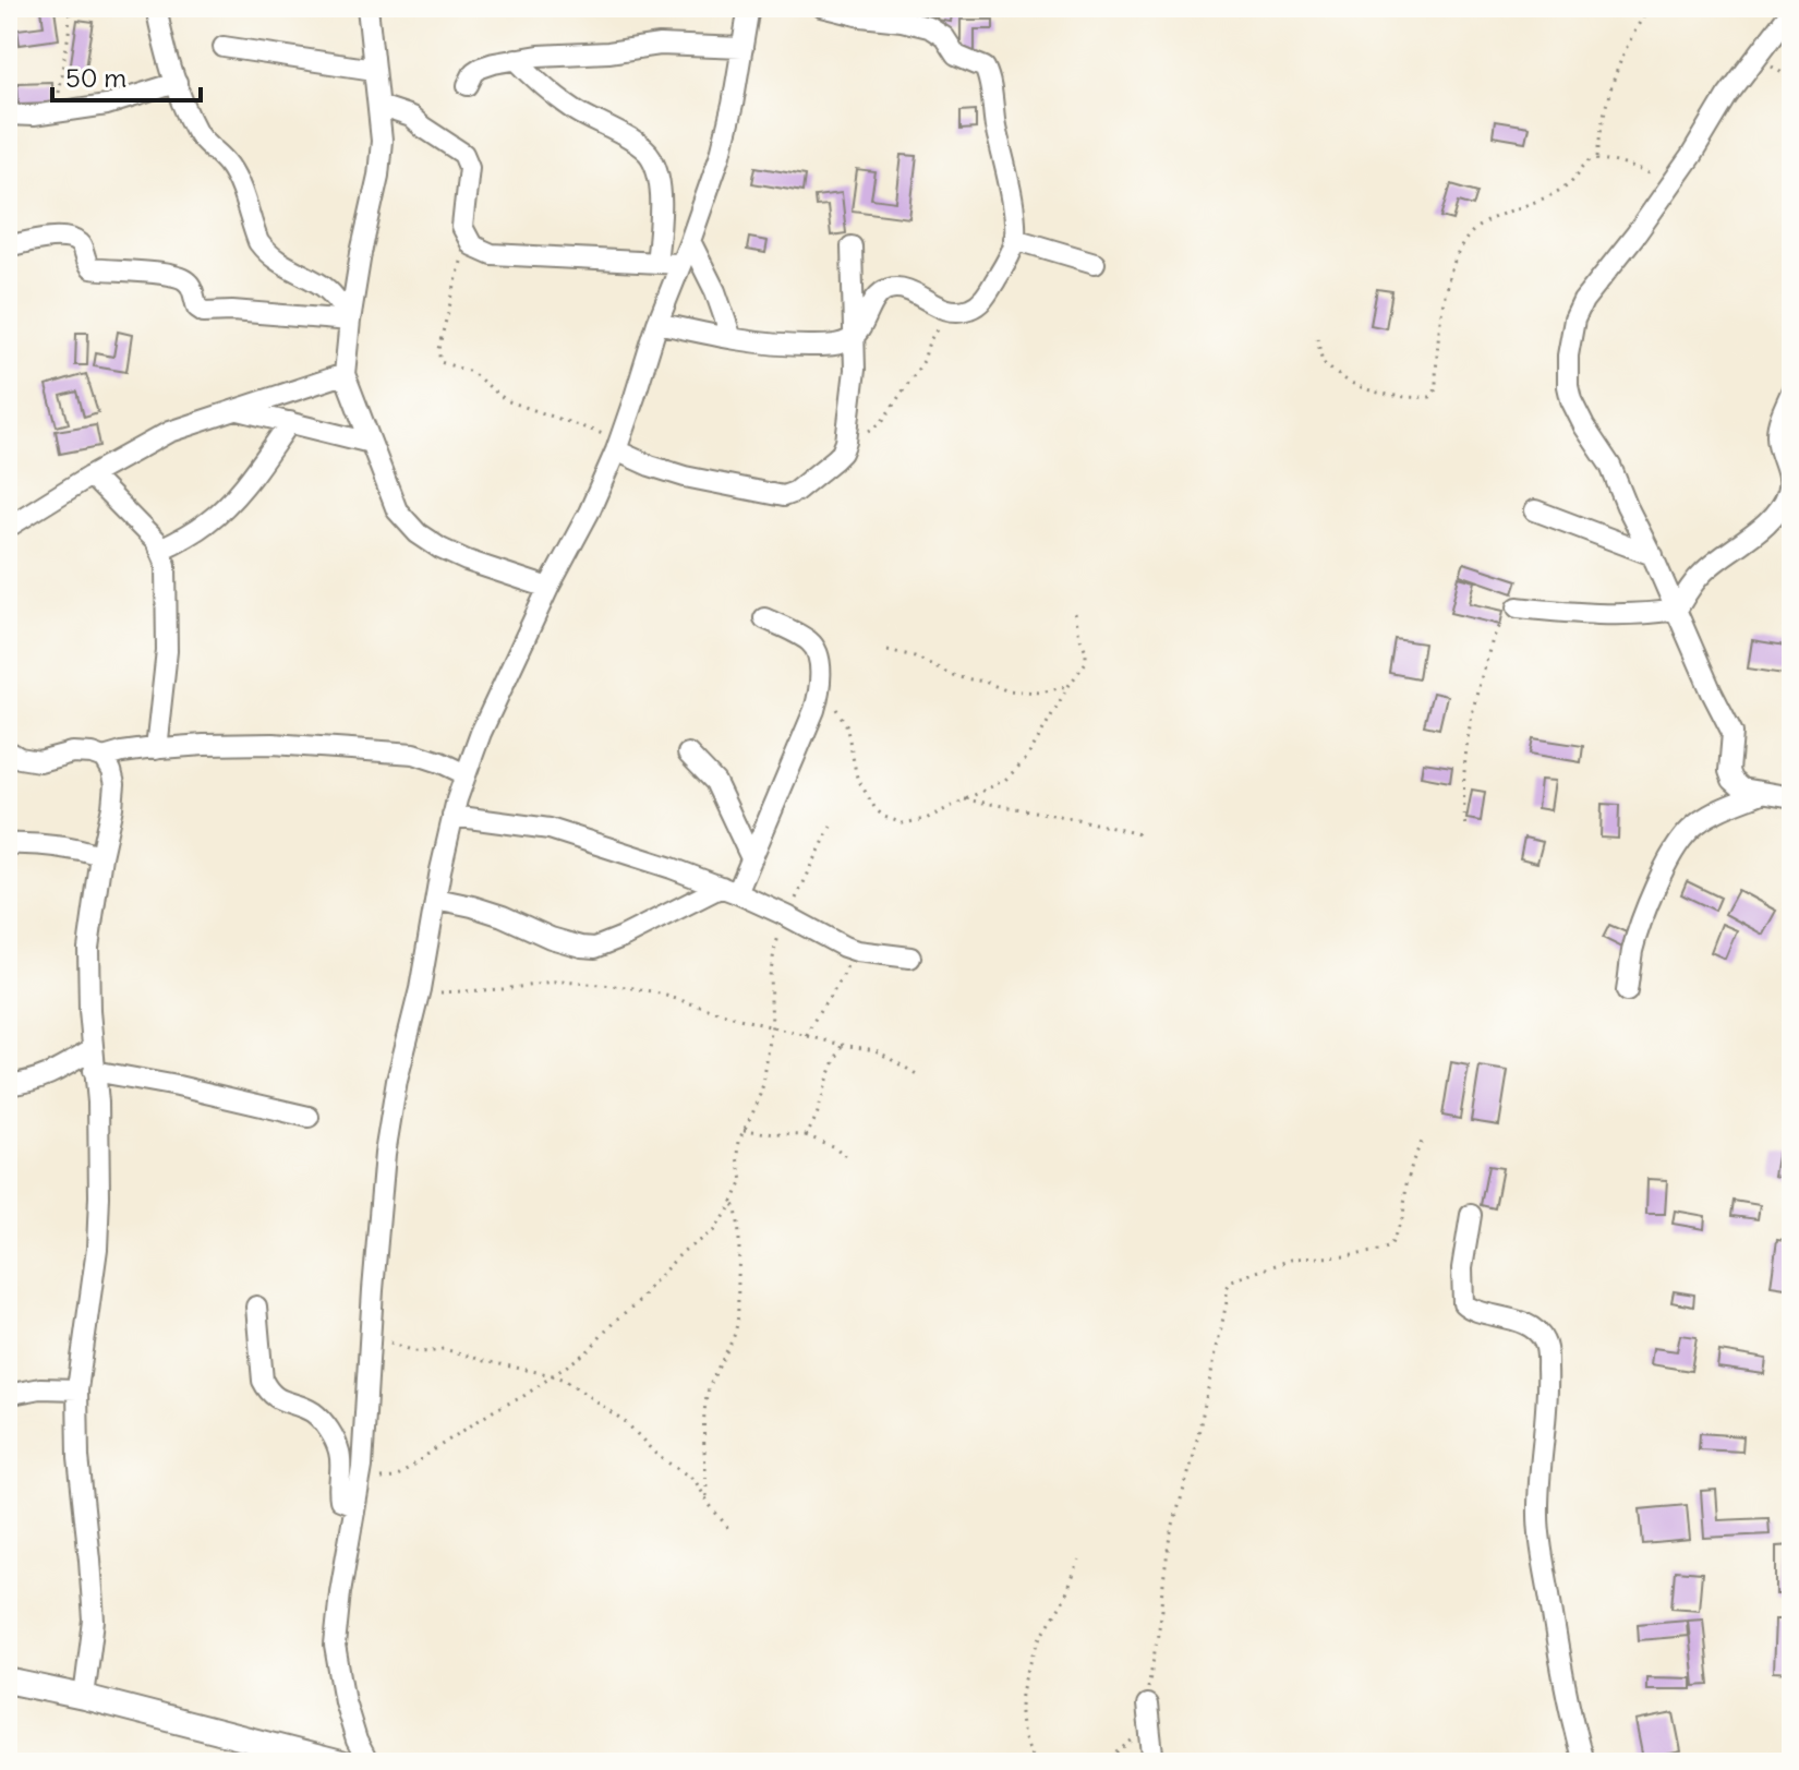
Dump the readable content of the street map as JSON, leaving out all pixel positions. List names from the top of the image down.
{
  "scale_bar": "50 m"
}
